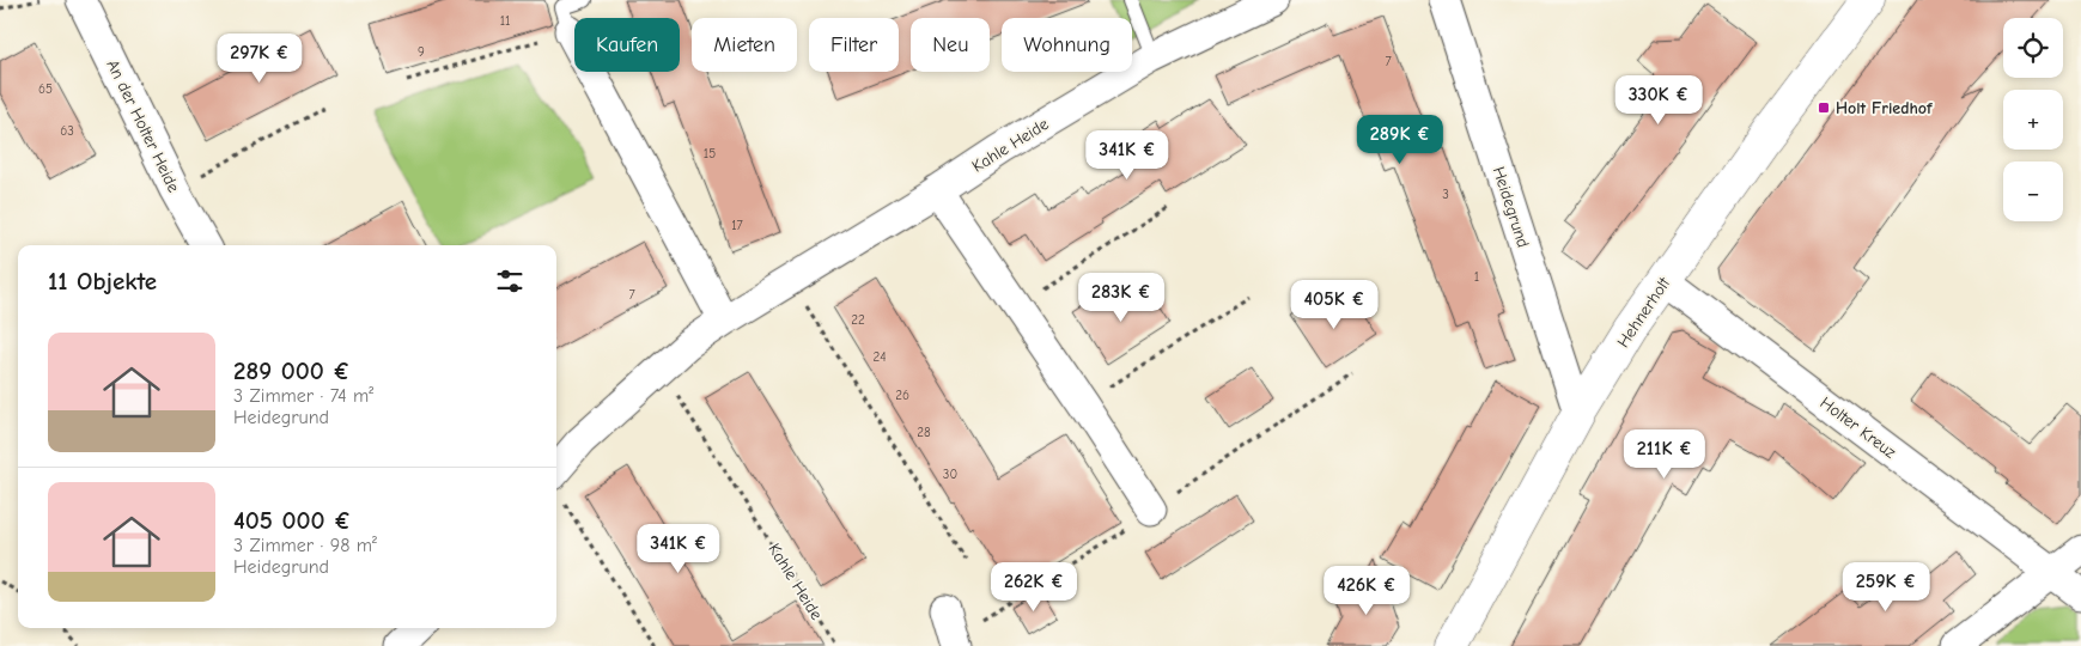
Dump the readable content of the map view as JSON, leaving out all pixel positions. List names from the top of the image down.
{
  "streets": {
    "street": [
      "An der Holter Heide",
      "Kahle Heide",
      "Heidegrund",
      "Hehnerholt",
      "Holter Kreuz"
    ]
  },
  "crossings": [
    ["Heidegrund", "Hehnerholt"],
    ["Hehnerholt", "Holter Kreuz"]
  ],
  "places": {
    "transit": ["Holt Friedhof"]
  },
  "house_numbers": [
    "11",
    "9",
    "7",
    "65",
    "63",
    "15",
    "3",
    "17",
    "1",
    "7",
    "22",
    "24",
    "26",
    "28",
    "30"
  ],
  "page": {
    "map_buttons": ["+", "−"],
    "chip": [
      "Kaufen",
      "Mieten",
      "Filter",
      "Neu",
      "Wohnung"
    ],
    "price": [
      "297K €",
      "330K €",
      "289K €",
      "341K €",
      "283K €",
      "405K €",
      "211K €",
      "341K €",
      "262K €",
      "259K €",
      "426K €"
    ],
    "heading": "11 Objekte",
    "list": [
      {
        "name": "289 000 €",
        "note": "3 Zimmer · 74 m² · Heidegrund"
      },
      {
        "name": "405 000 €",
        "note": "3 Zimmer · 98 m² · Heidegrund"
      }
    ]
  }
}
